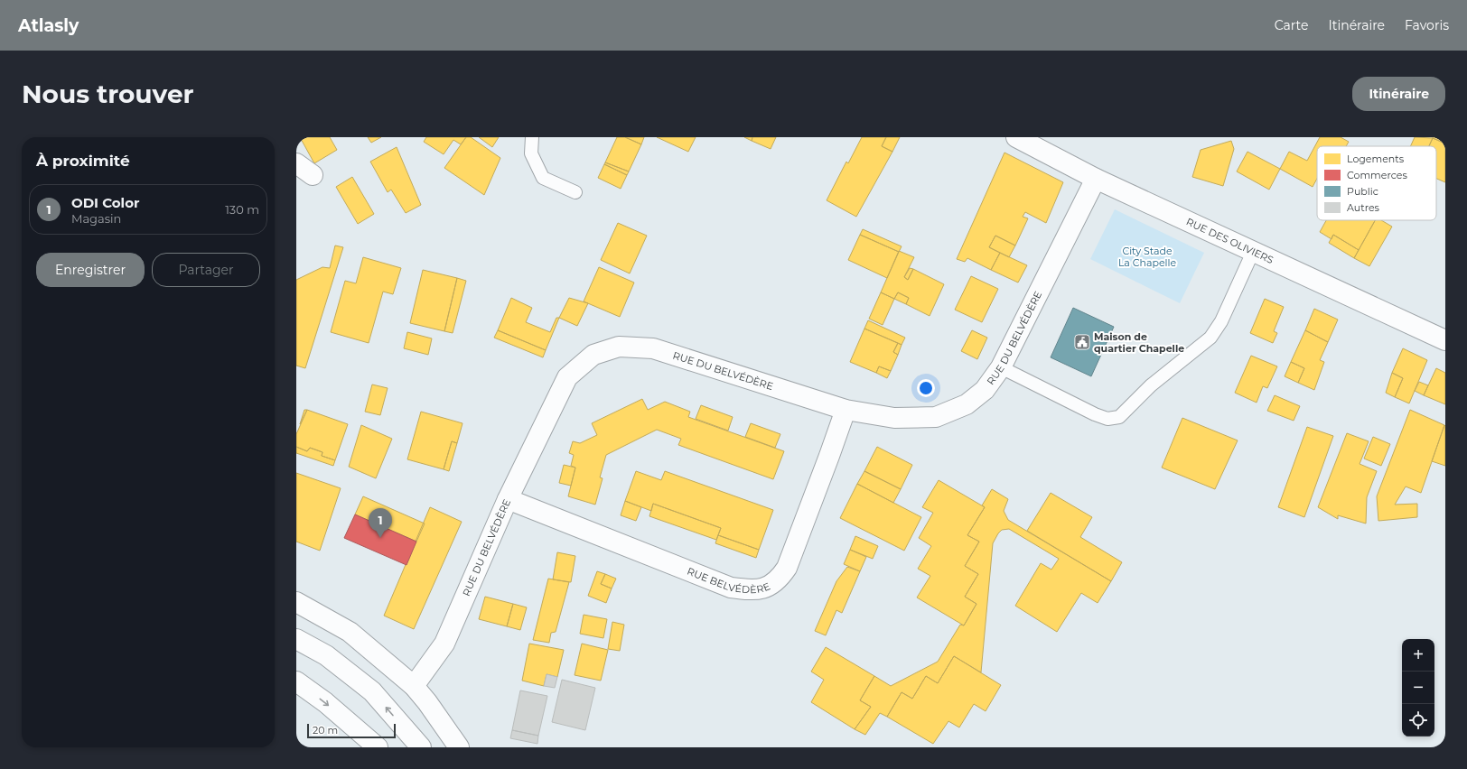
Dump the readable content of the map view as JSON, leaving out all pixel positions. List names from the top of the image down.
{
  "streets": {
    "street": ["RUE DES OLIVIERS", "RUE DU BELVÉDÈRE", "RUE BELVÉDÈRE"]
  },
  "crossings": [
    ["RUE DES OLIVIERS", "RUE DU BELVÉDÈRE"],
    ["RUE DU BELVÉDÈRE", "RUE BELVÉDÈRE"]
  ],
  "parks": ["City Stade La Chapelle"],
  "places": {
    "public building": ["Maison de quartier Chapelle"]
  },
  "legend": [
    "Logements",
    "Commerces",
    "Public",
    "Autres"
  ],
  "scale_bar": "20 m",
  "page": {
    "header": "Atlasly",
    "nav": ["Carte", "Itinéraire", "Favoris"],
    "buttons": [
      "Itinéraire",
      ["Enregistrer", "Partager"]
    ],
    "title": "Nous trouver",
    "heading": "À proximité",
    "list": [
      {
        "mark": "1",
        "name": "ODI Color",
        "note": "Magasin",
        "value": "130 m"
      }
    ],
    "pins": "1",
    "map_buttons": ["+", "−"],
    "scale": "20 m"
  }
}
